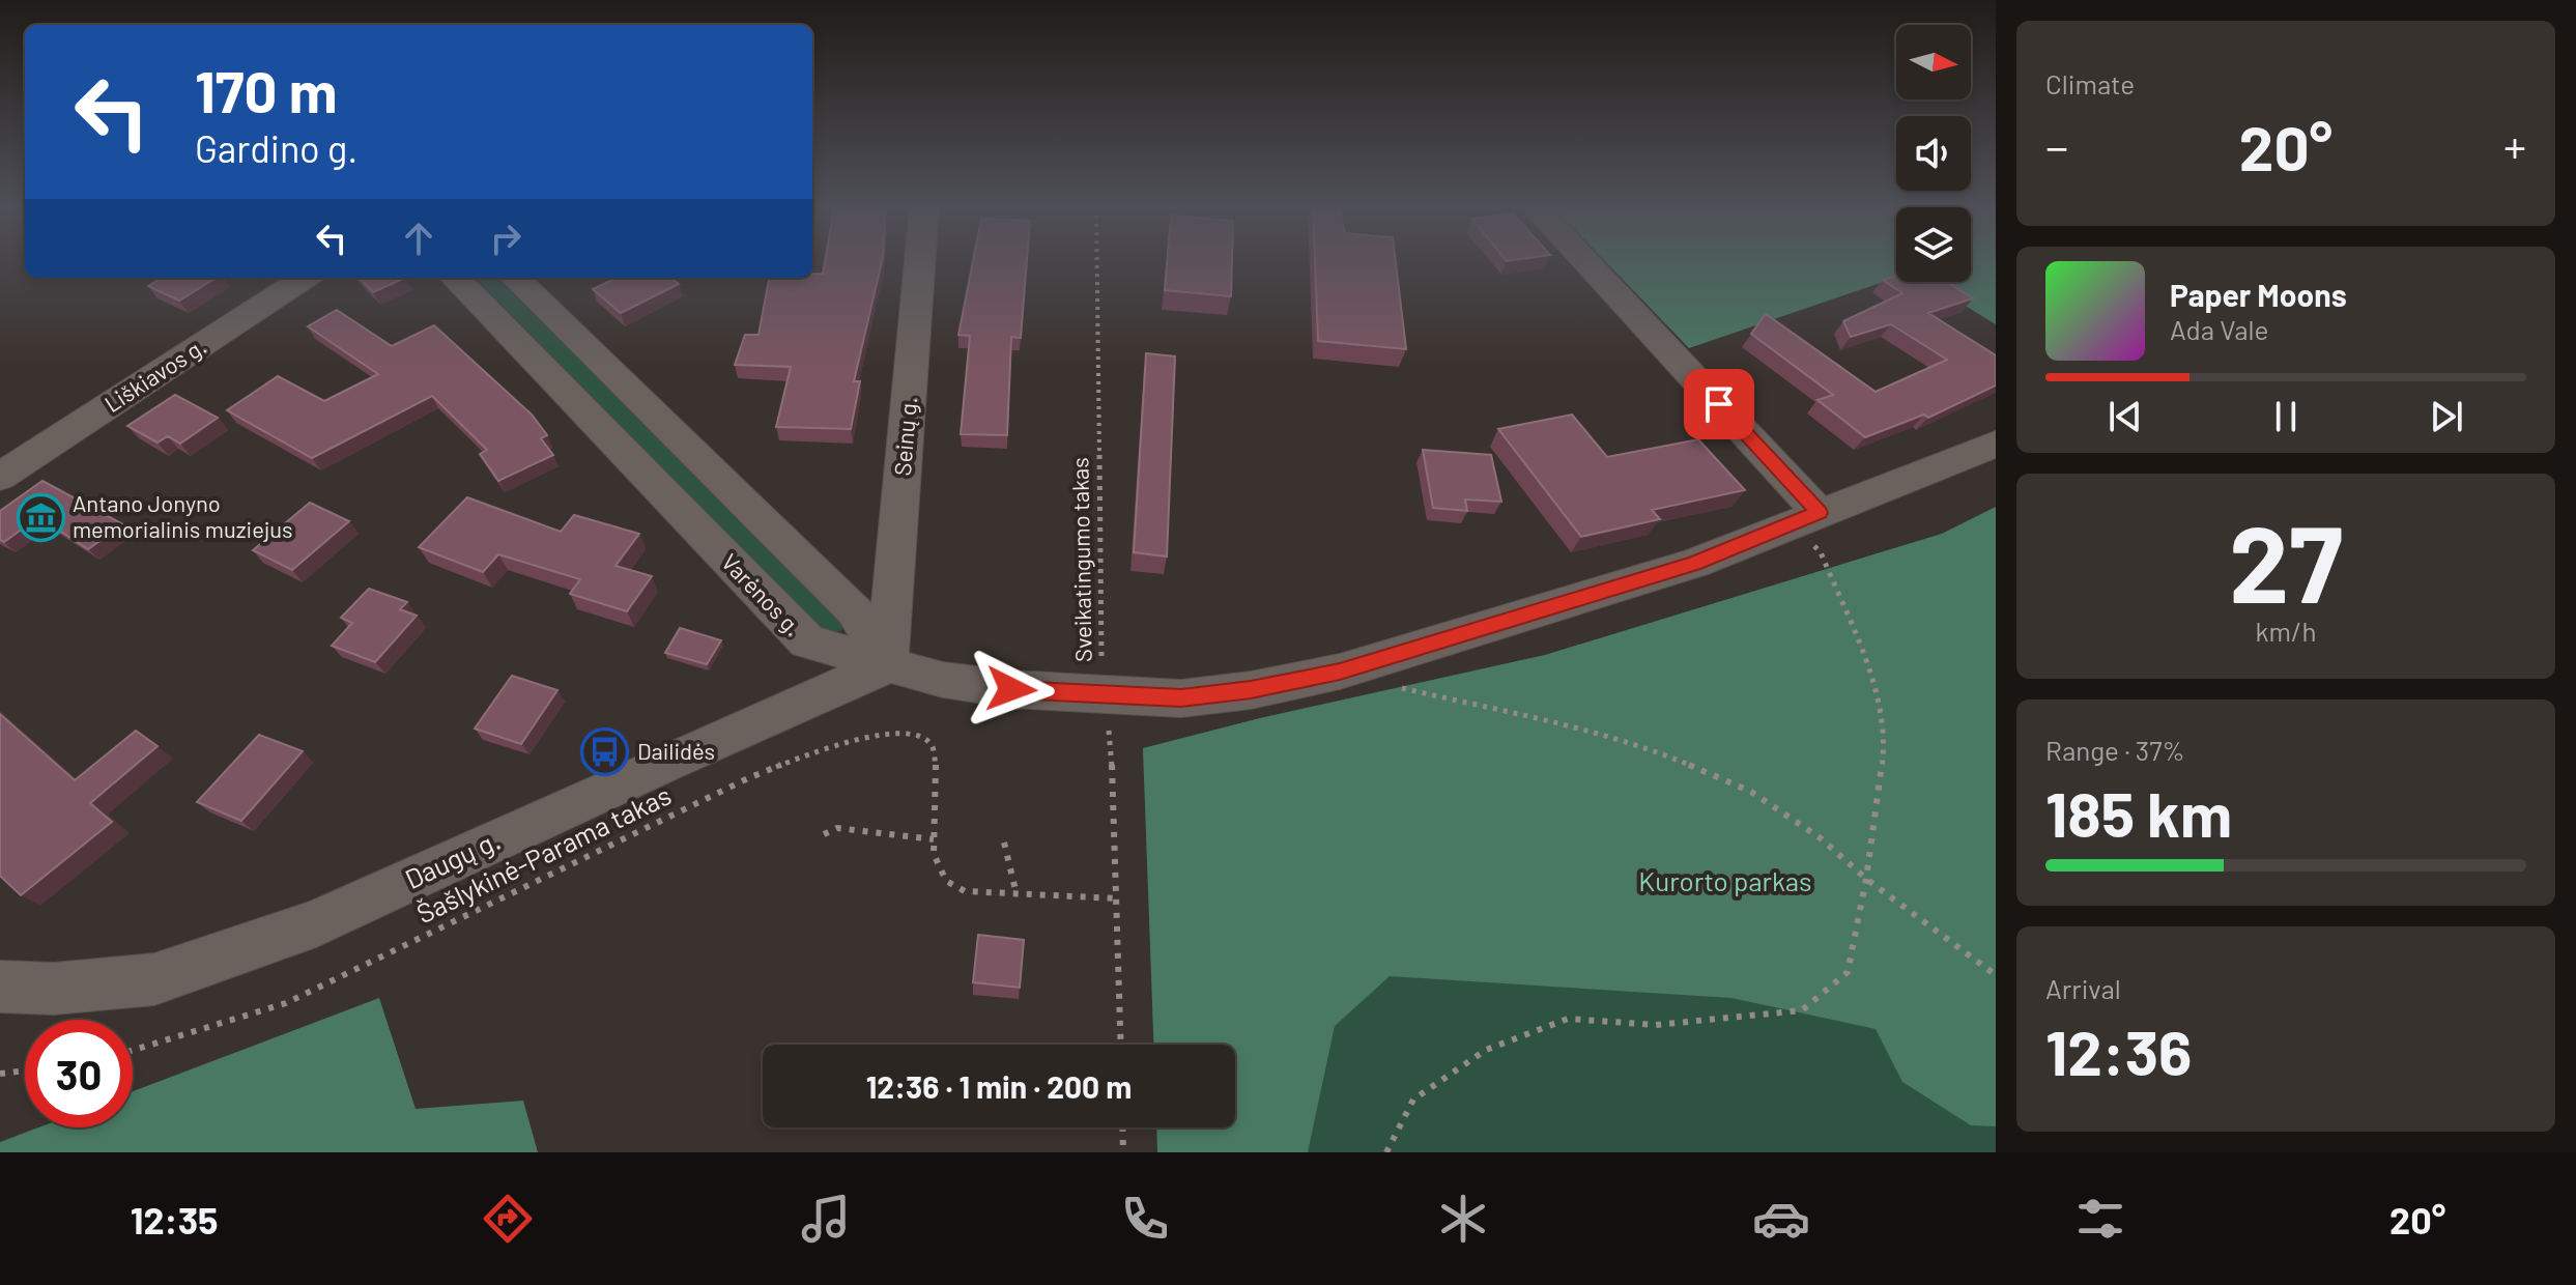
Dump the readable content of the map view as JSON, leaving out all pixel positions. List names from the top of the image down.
{
  "streets": {
    "street": [
      "Liškiavos g.",
      "Seinų g.",
      "Varėnos g.",
      "Daugų g."
    ],
    "path": ["Sveikatingumo takas", "Šašlykinė-Parama takas"]
  },
  "crossings": [
    ["Seinų g.", "Varėnos g."],
    ["Seinų g.", "Daugų g."],
    ["Sveikatingumo takas", "Varėnos g."],
    ["Sveikatingumo takas", "Šašlykinė-Parama takas"],
    ["Varėnos g.", "Daugų g."]
  ],
  "parks": ["Kurorto parkas"],
  "places": {
    "museum": ["Antano Jonyno memorialinis muziejus"],
    "bus stop": ["Dailidės"]
  },
  "north": "right",
  "page": {
    "tile": [
      "Climate",
      ["27", "km/h"],
      ["Range · 37%", "185 km"],
      ["Arrival", "12:36"]
    ],
    "turn": ["170 m", "Gardino g."],
    "heat": ["−", "20°", "+"],
    "song": ["Paper Moons", "Ada Vale"],
    "limit": "30",
    "trip": "12:36 · 1 min · 200 m",
    "tabs": ["12:35", "20°"]
  }
}
